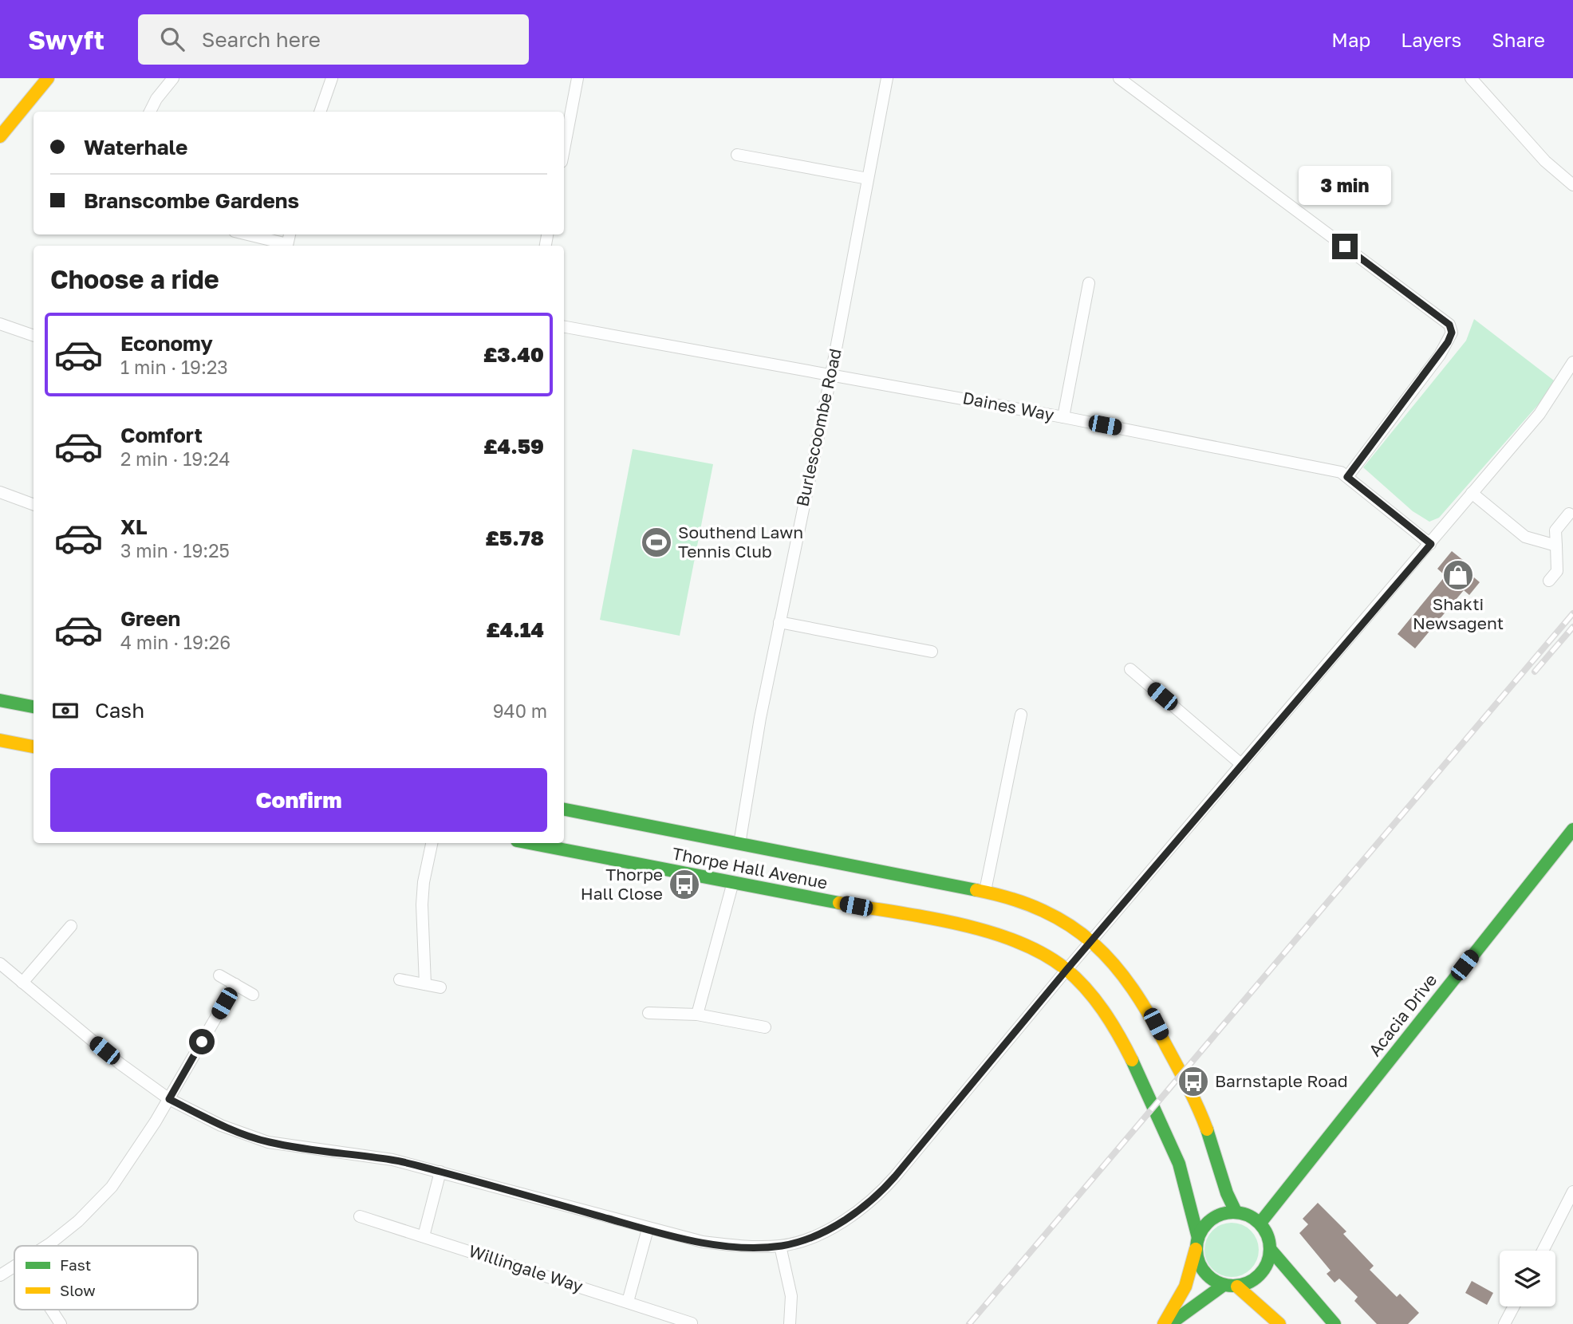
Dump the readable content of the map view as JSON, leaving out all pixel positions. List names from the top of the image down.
{
  "streets": {
    "street": [
      "Daines Way",
      "Burlescoombe Road",
      "Thorpe Hall Avenue",
      "Acacia Drive",
      "Willingale Way"
    ]
  },
  "crossings": [
    ["Daines Way", "Burlescoombe Road"],
    ["Burlescoombe Road", "Thorpe Hall Avenue"],
    ["Thorpe Hall Avenue", "Acacia Drive"]
  ],
  "places": {
    "sports": ["Southend Lawn Tennis Club"],
    "shop": ["Shakti Newsagent"],
    "bus stop": ["Thorpe Hall Close", "Barnstaple Road"]
  },
  "legend": ["Fast", "Slow"],
  "page": {
    "header": "Swyft",
    "search": "Search here",
    "nav": ["Map", "Layers", "Share"],
    "banner": ["Waterhale", "Branscombe Gardens"],
    "bubble": "3 min",
    "heading": "Choose a ride",
    "list": [
      {
        "name": "Economy",
        "note": "1 min · 19:23",
        "value": "£3.40"
      },
      {
        "name": "Comfort",
        "note": "2 min · 19:24",
        "value": "£4.59"
      },
      {
        "name": "XL",
        "note": "3 min · 19:25",
        "value": "£5.78"
      },
      {
        "name": "Green",
        "note": "4 min · 19:26",
        "value": "£4.14"
      }
    ],
    "pay": ["Cash", "940 m"],
    "buttons": "Confirm"
  }
}
